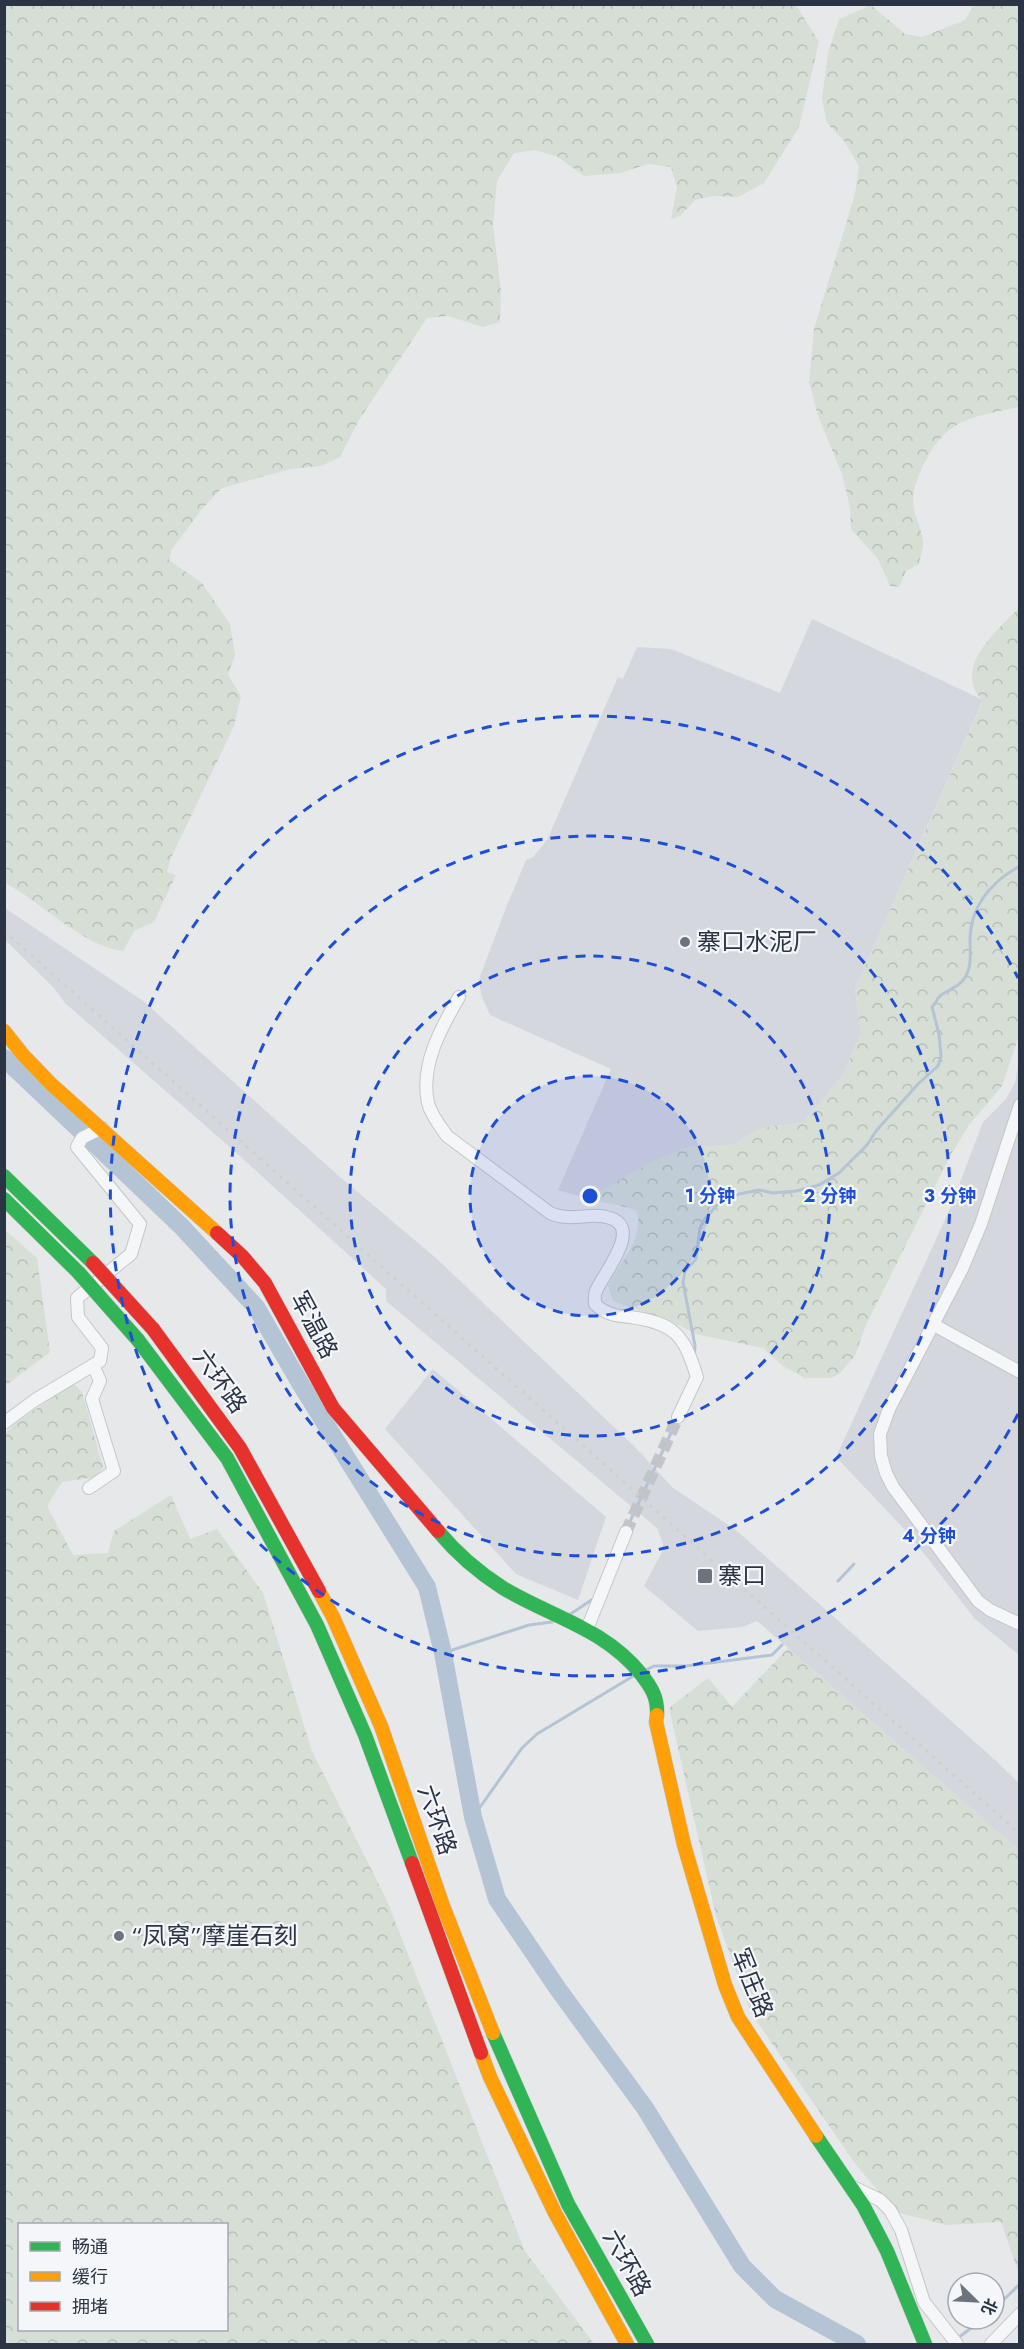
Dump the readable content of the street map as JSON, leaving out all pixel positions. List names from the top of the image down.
{
  "streets": {
    "main road": ["军温路", "六环路", "军庄路"]
  },
  "crossings": [
    ["军温路", "军庄路"]
  ],
  "places": {
    "other": ["寨口水泥厂", "“凤窝”摩崖石刻"],
    "transit": ["寨口"]
  },
  "legend": ["畅通", "缓行", "拥堵"],
  "north": "bottom right",
  "rings": [
    "1 分钟",
    "2 分钟",
    "3 分钟",
    "4 分钟"
  ]
}
